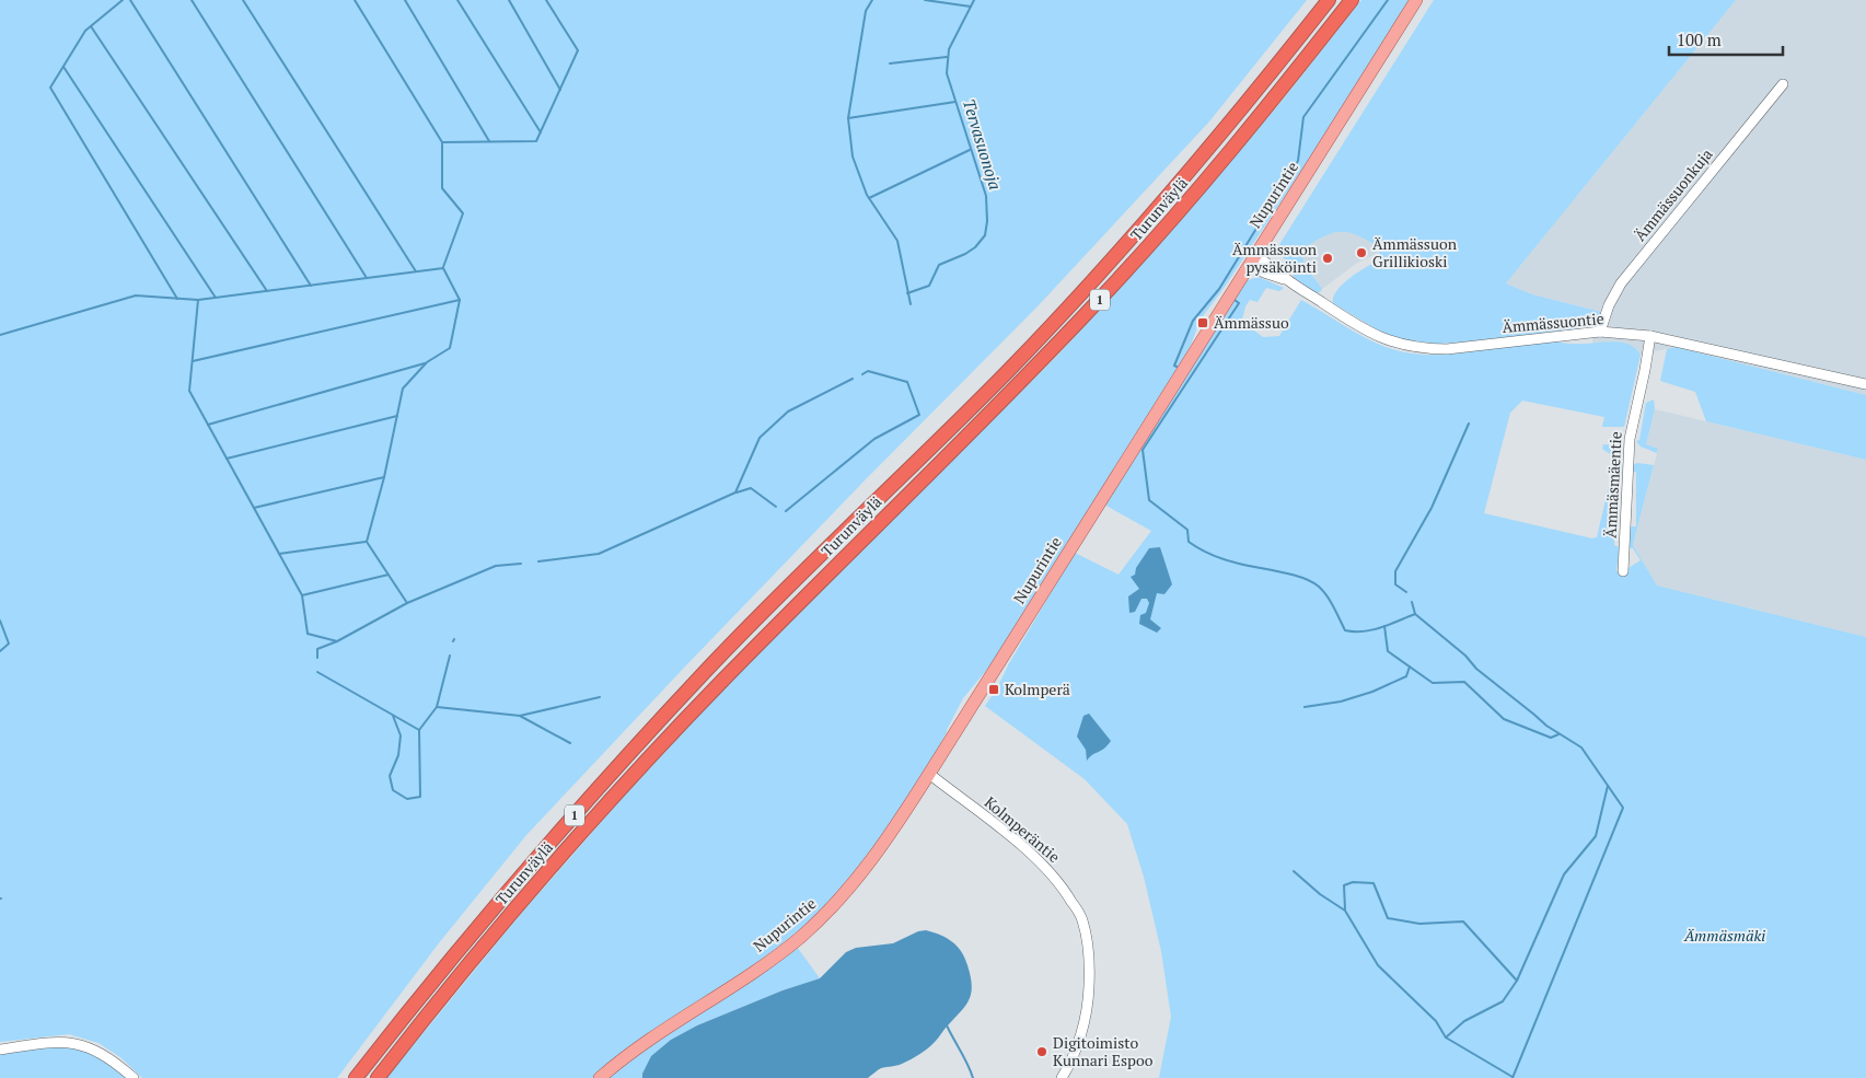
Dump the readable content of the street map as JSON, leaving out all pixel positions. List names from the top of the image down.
{
  "streets": {
    "highway": ["Turunväylä", "1"],
    "main road": ["Nupurintie"],
    "street": [
      "Ämmässuonkuja",
      "Ämmässuontie",
      "Ämmäsmäentie",
      "Kolmperäntie"
    ]
  },
  "crossings": [
    ["Nupurintie", "Ämmässuontie"],
    ["Nupurintie", "Kolmperäntie"],
    ["Ämmässuonkuja", "Ämmässuontie"],
    ["Ämmässuontie", "Ämmäsmäentie"]
  ],
  "water": ["Tervasuonoja"],
  "parks": ["Ämmäsmäki"],
  "places": {
    "other": ["Ämmässuon Grillikioski", "Ämmässuon pysäköinti", "Digitoimisto Kunnari Espoo"],
    "transit": ["Ämmässuo", "Kolmperä"]
  },
  "scale_bar": "100 m"
}
